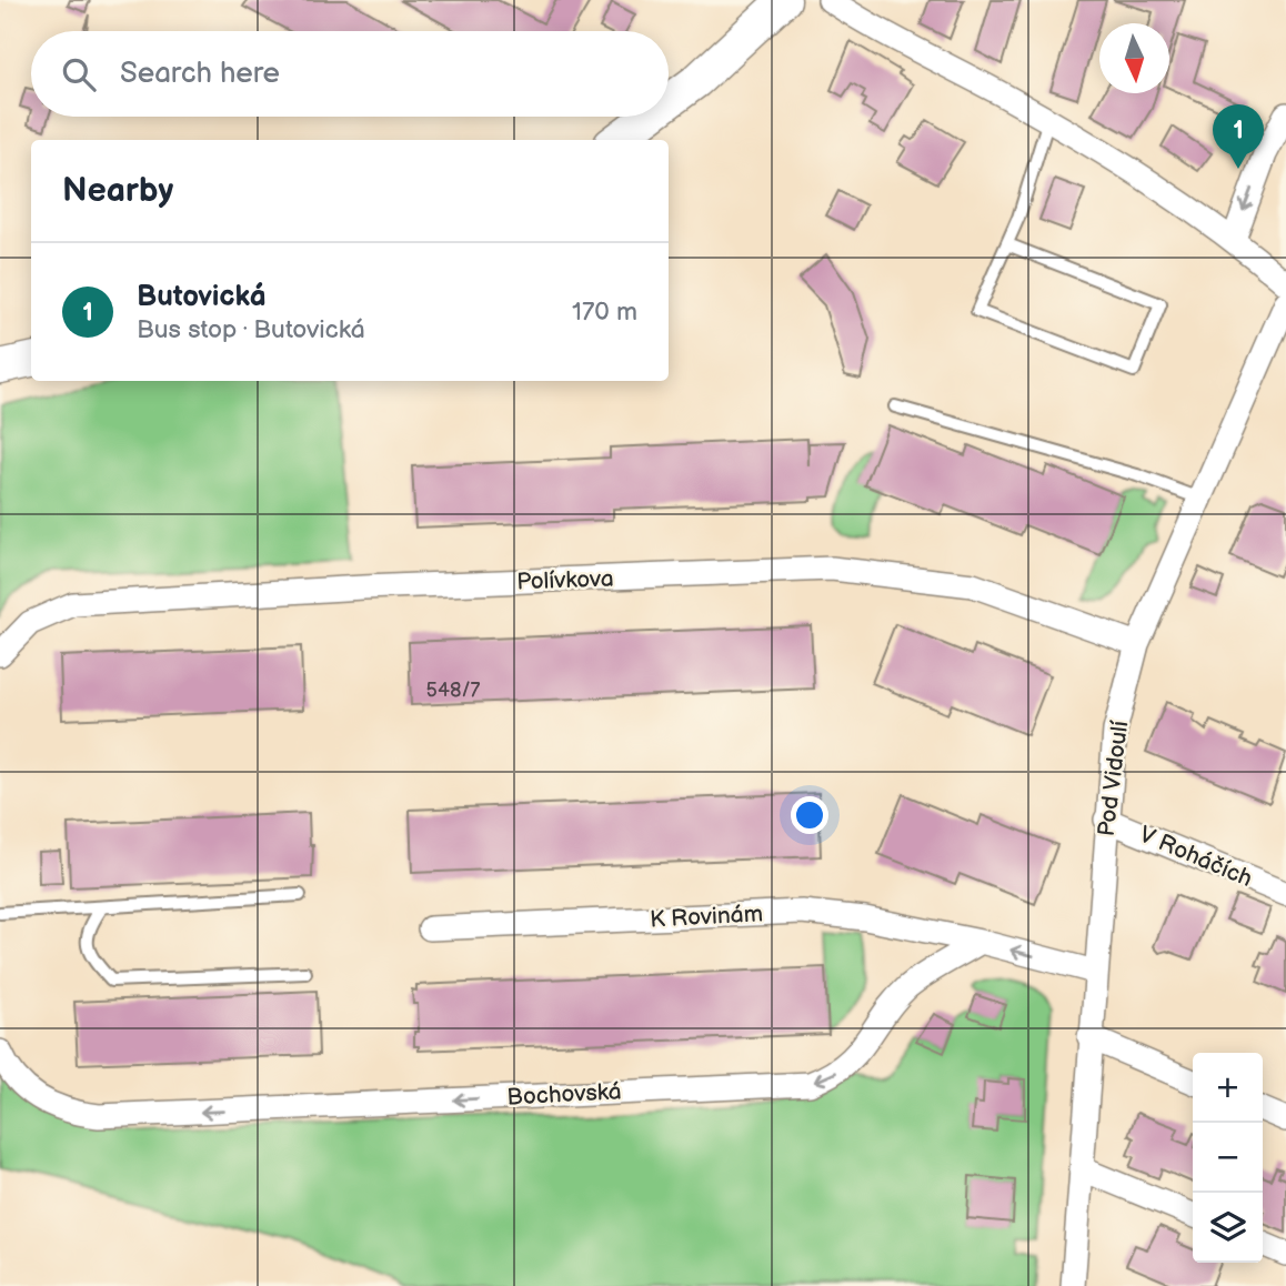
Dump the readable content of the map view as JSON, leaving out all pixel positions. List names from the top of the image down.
{
  "streets": {
    "street": [
      "Polívkova",
      "Pod Vidoulí",
      "V Roháčích",
      "K Rovinám",
      "Bochovská"
    ]
  },
  "crossings": [
    ["Polívkova", "Pod Vidoulí"],
    ["Pod Vidoulí", "V Roháčích"],
    ["K Rovinám", "Bochovská"]
  ],
  "one_way": ["Bochovská"],
  "house_numbers": ["548/7"],
  "north": "bottom",
  "page": {
    "search": "Search here",
    "pins": "1",
    "heading": "Nearby",
    "list": [
      {
        "mark": "1",
        "name": "Butovická",
        "note": "Bus stop · Butovická",
        "value": "170 m"
      }
    ],
    "map_buttons": ["+", "−"]
  }
}
